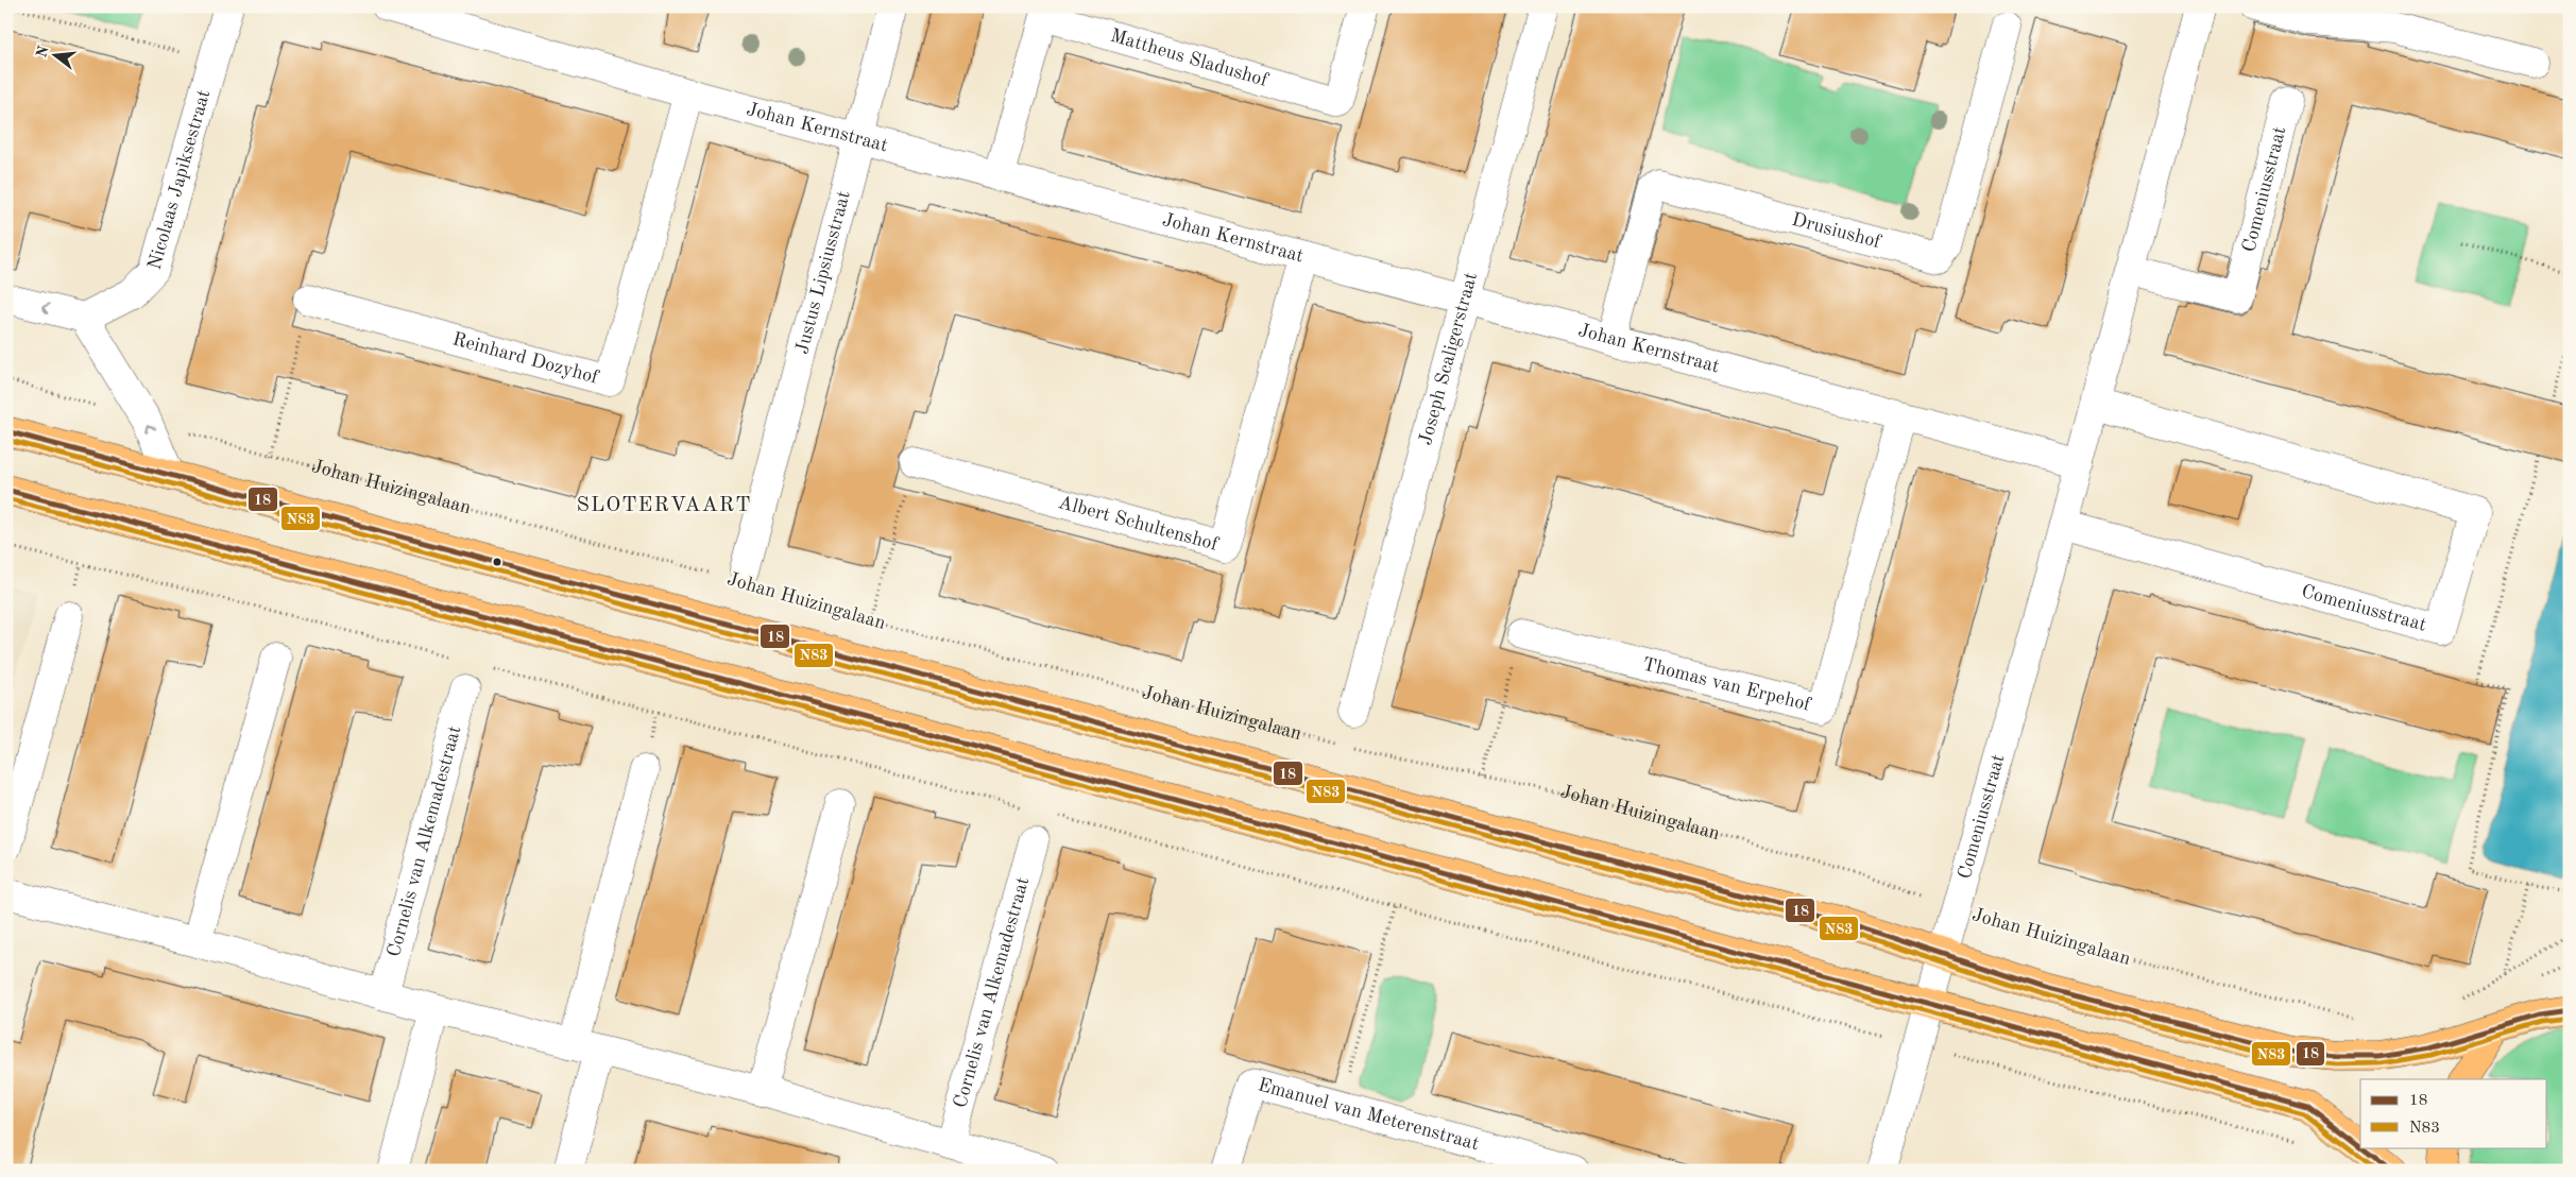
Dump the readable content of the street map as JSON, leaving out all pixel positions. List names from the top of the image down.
{
  "streets": {
    "street": [
      "Mattheus Sladushof",
      "Johan Kernstraat",
      "Nicolaas Japiksestraat",
      "Comeniusstraat",
      "Drusiushof",
      "Justus Lipsiusstraat",
      "Reinhard Dozyhof",
      "Joseph Scaligerstraat",
      "Albert Schultenshof",
      "Thomas van Erpehof",
      "Cornelis van Alkemadestraat",
      "Emanuel van Meterenstraat"
    ],
    "path": ["Johan Huizingalaan"]
  },
  "crossings": [
    ["Mattheus Sladushof", "Johan Kernstraat"],
    ["Johan Kernstraat", "Comeniusstraat"],
    ["Johan Kernstraat", "Drusiushof"],
    ["Johan Kernstraat", "Justus Lipsiusstraat"],
    ["Johan Kernstraat", "Reinhard Dozyhof"],
    ["Johan Kernstraat", "Joseph Scaligerstraat"],
    ["Johan Kernstraat", "Albert Schultenshof"],
    ["Johan Kernstraat", "Thomas van Erpehof"],
    ["Comeniusstraat", "Johan Huizingalaan"],
    ["Justus Lipsiusstraat", "Johan Huizingalaan"]
  ],
  "districts": ["SLOTERVAART"],
  "lines": ["transit line 18", "transit line N83"],
  "legend": ["18", "N83"],
  "north": "left"
}
